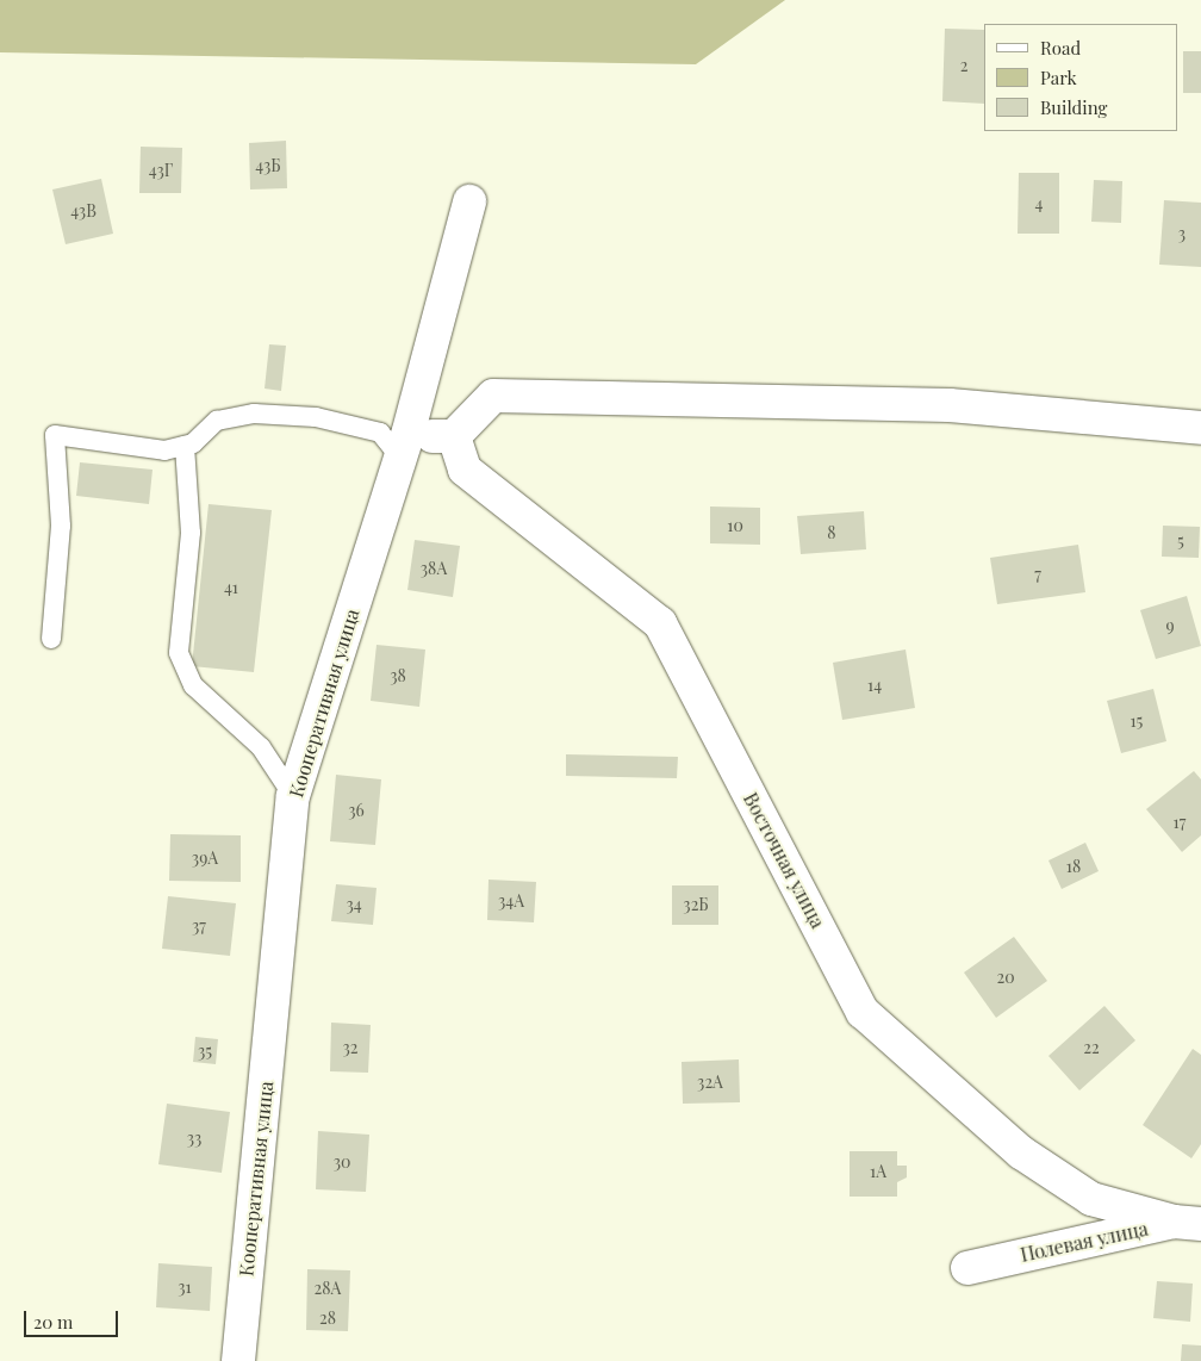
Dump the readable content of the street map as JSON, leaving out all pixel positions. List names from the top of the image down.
{
  "streets": {
    "street": ["Кооперативная улица", "Восточная улица", "Полевая улица"]
  },
  "crossings": [
    ["Восточная улица", "Полевая улица"]
  ],
  "house_numbers": [
    "2",
    "43Б",
    "43Г",
    "4",
    "43В",
    "3",
    "10",
    "8",
    "5",
    "38А",
    "7",
    "41",
    "9",
    "38",
    "14",
    "15",
    "36",
    "17",
    "39А",
    "18",
    "34А",
    "34",
    "32Б",
    "37",
    "20",
    "32",
    "22",
    "35",
    "32А",
    "33",
    "30",
    "1А",
    "31",
    "28А",
    "28"
  ],
  "legend": ["Road", "Park", "Building"],
  "scale_bar": "20 m"
}
